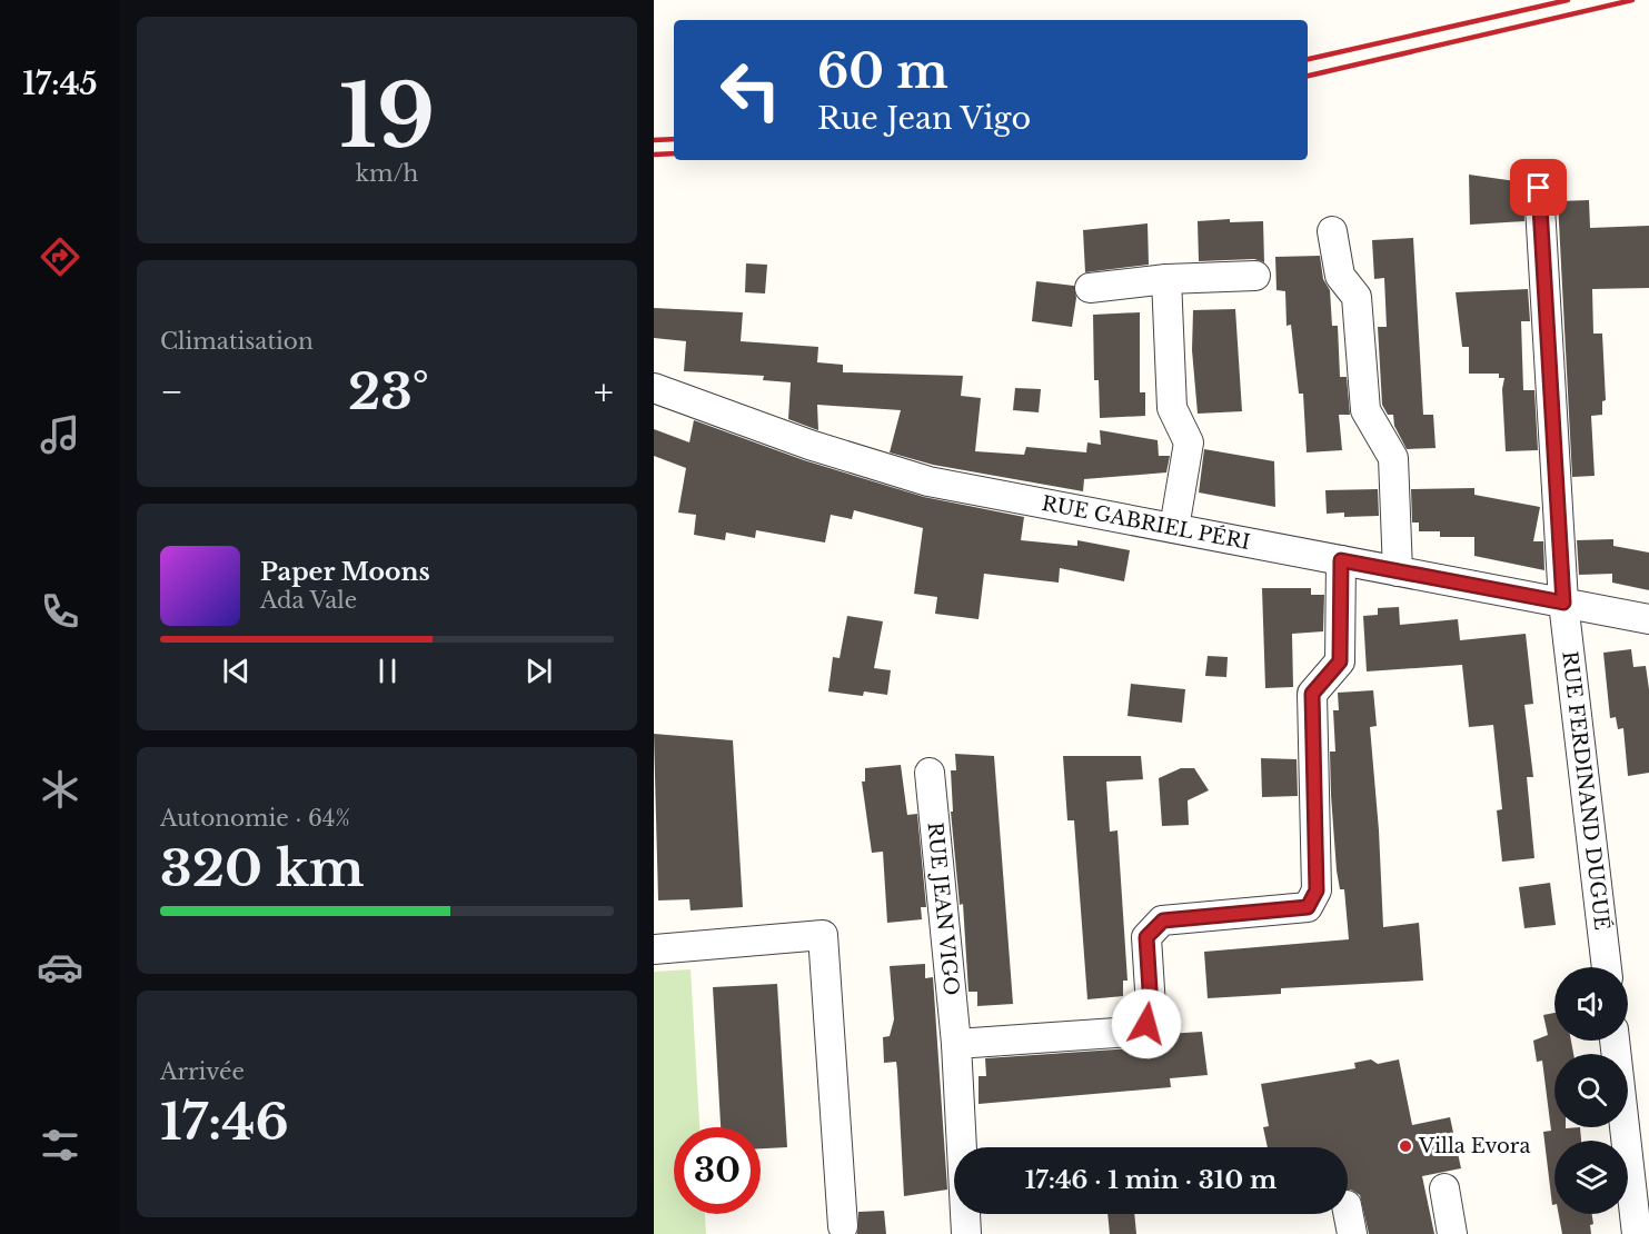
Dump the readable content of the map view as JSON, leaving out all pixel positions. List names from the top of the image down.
{
  "streets": {
    "street": ["RUE GABRIEL PÉRI", "RUE FERDINAND DUGUÉ", "RUE JEAN VIGO"]
  },
  "crossings": [
    ["RUE GABRIEL PÉRI", "RUE FERDINAND DUGUÉ"]
  ],
  "places": ["Villa Evora"],
  "page": {
    "tabs": "17:45",
    "tile": [
      ["19", "km/h"],
      "Climatisation",
      ["Autonomie · 64%", "320 km"],
      ["Arrivée", "17:46"]
    ],
    "turn": ["60 m", "Rue Jean Vigo"],
    "heat": ["−", "23°", "+"],
    "song": ["Paper Moons", "Ada Vale"],
    "limit": "30",
    "trip": "17:46 · 1 min · 310 m"
  }
}
